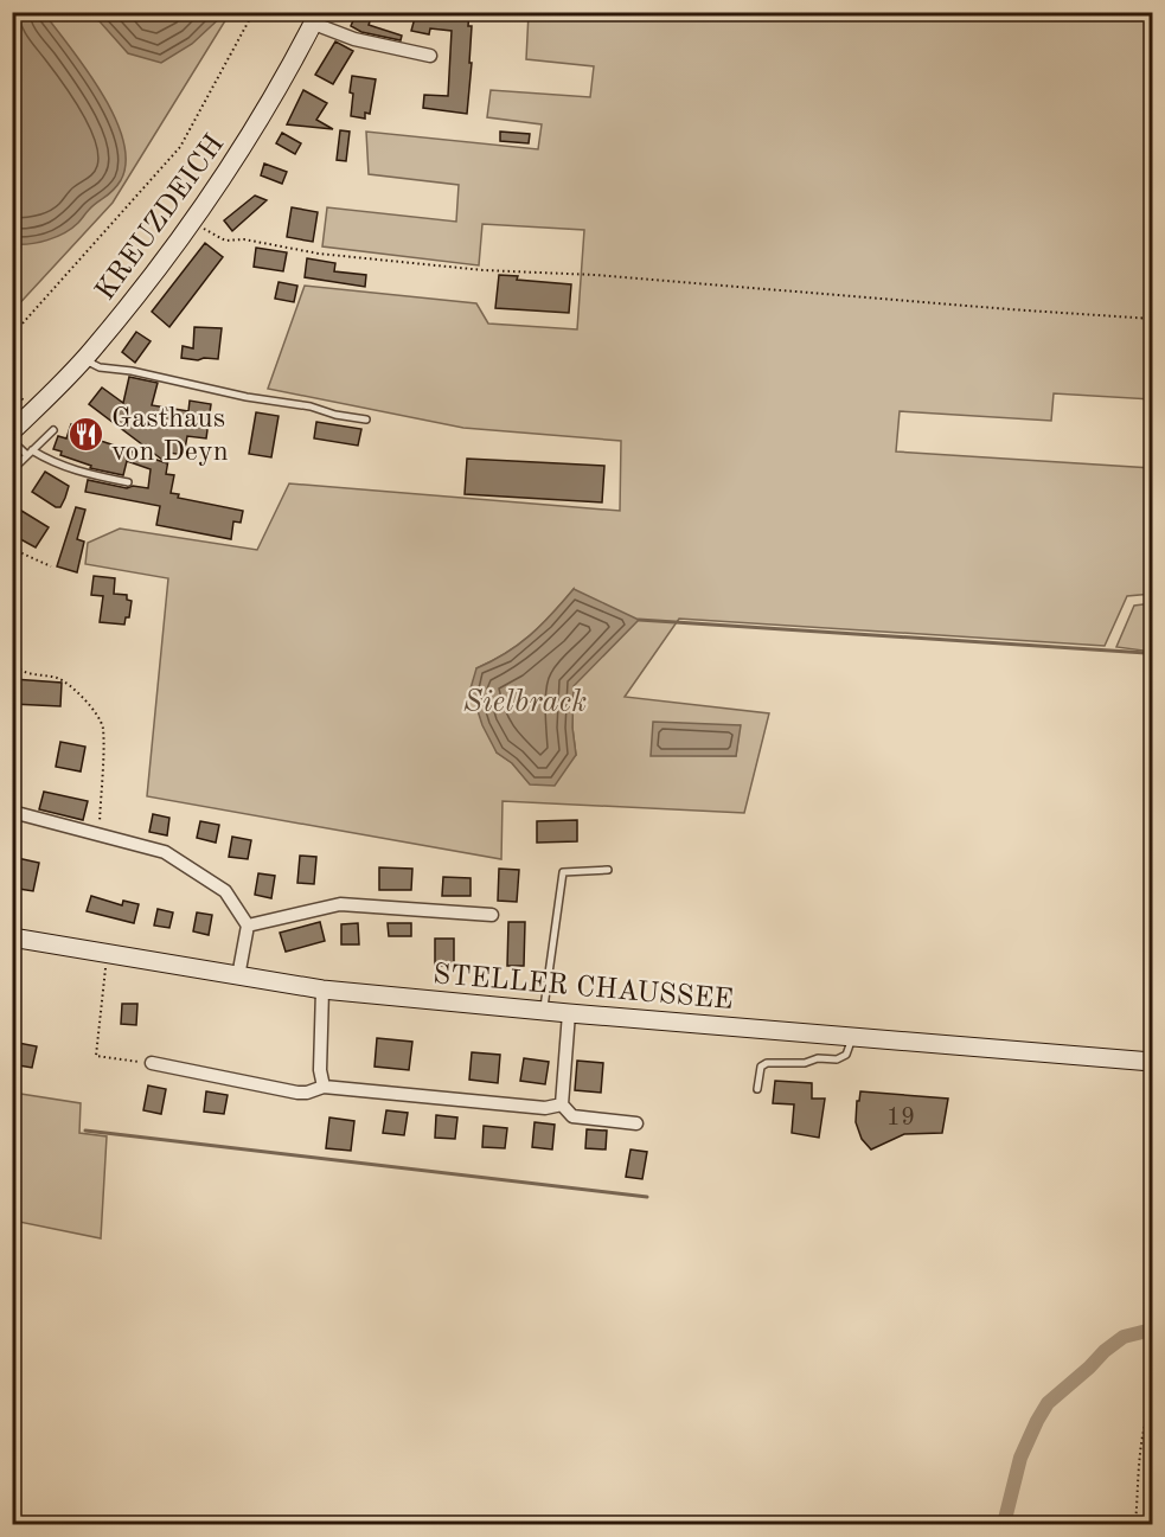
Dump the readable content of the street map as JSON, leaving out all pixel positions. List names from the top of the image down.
{
  "streets": {
    "street": ["KREUZDEICH", "STELLER CHAUSSEE"]
  },
  "water": ["Sielbrack"],
  "places": {
    "restaurant": ["Gasthaus von Deyn"]
  },
  "house_numbers": ["19"]
}
